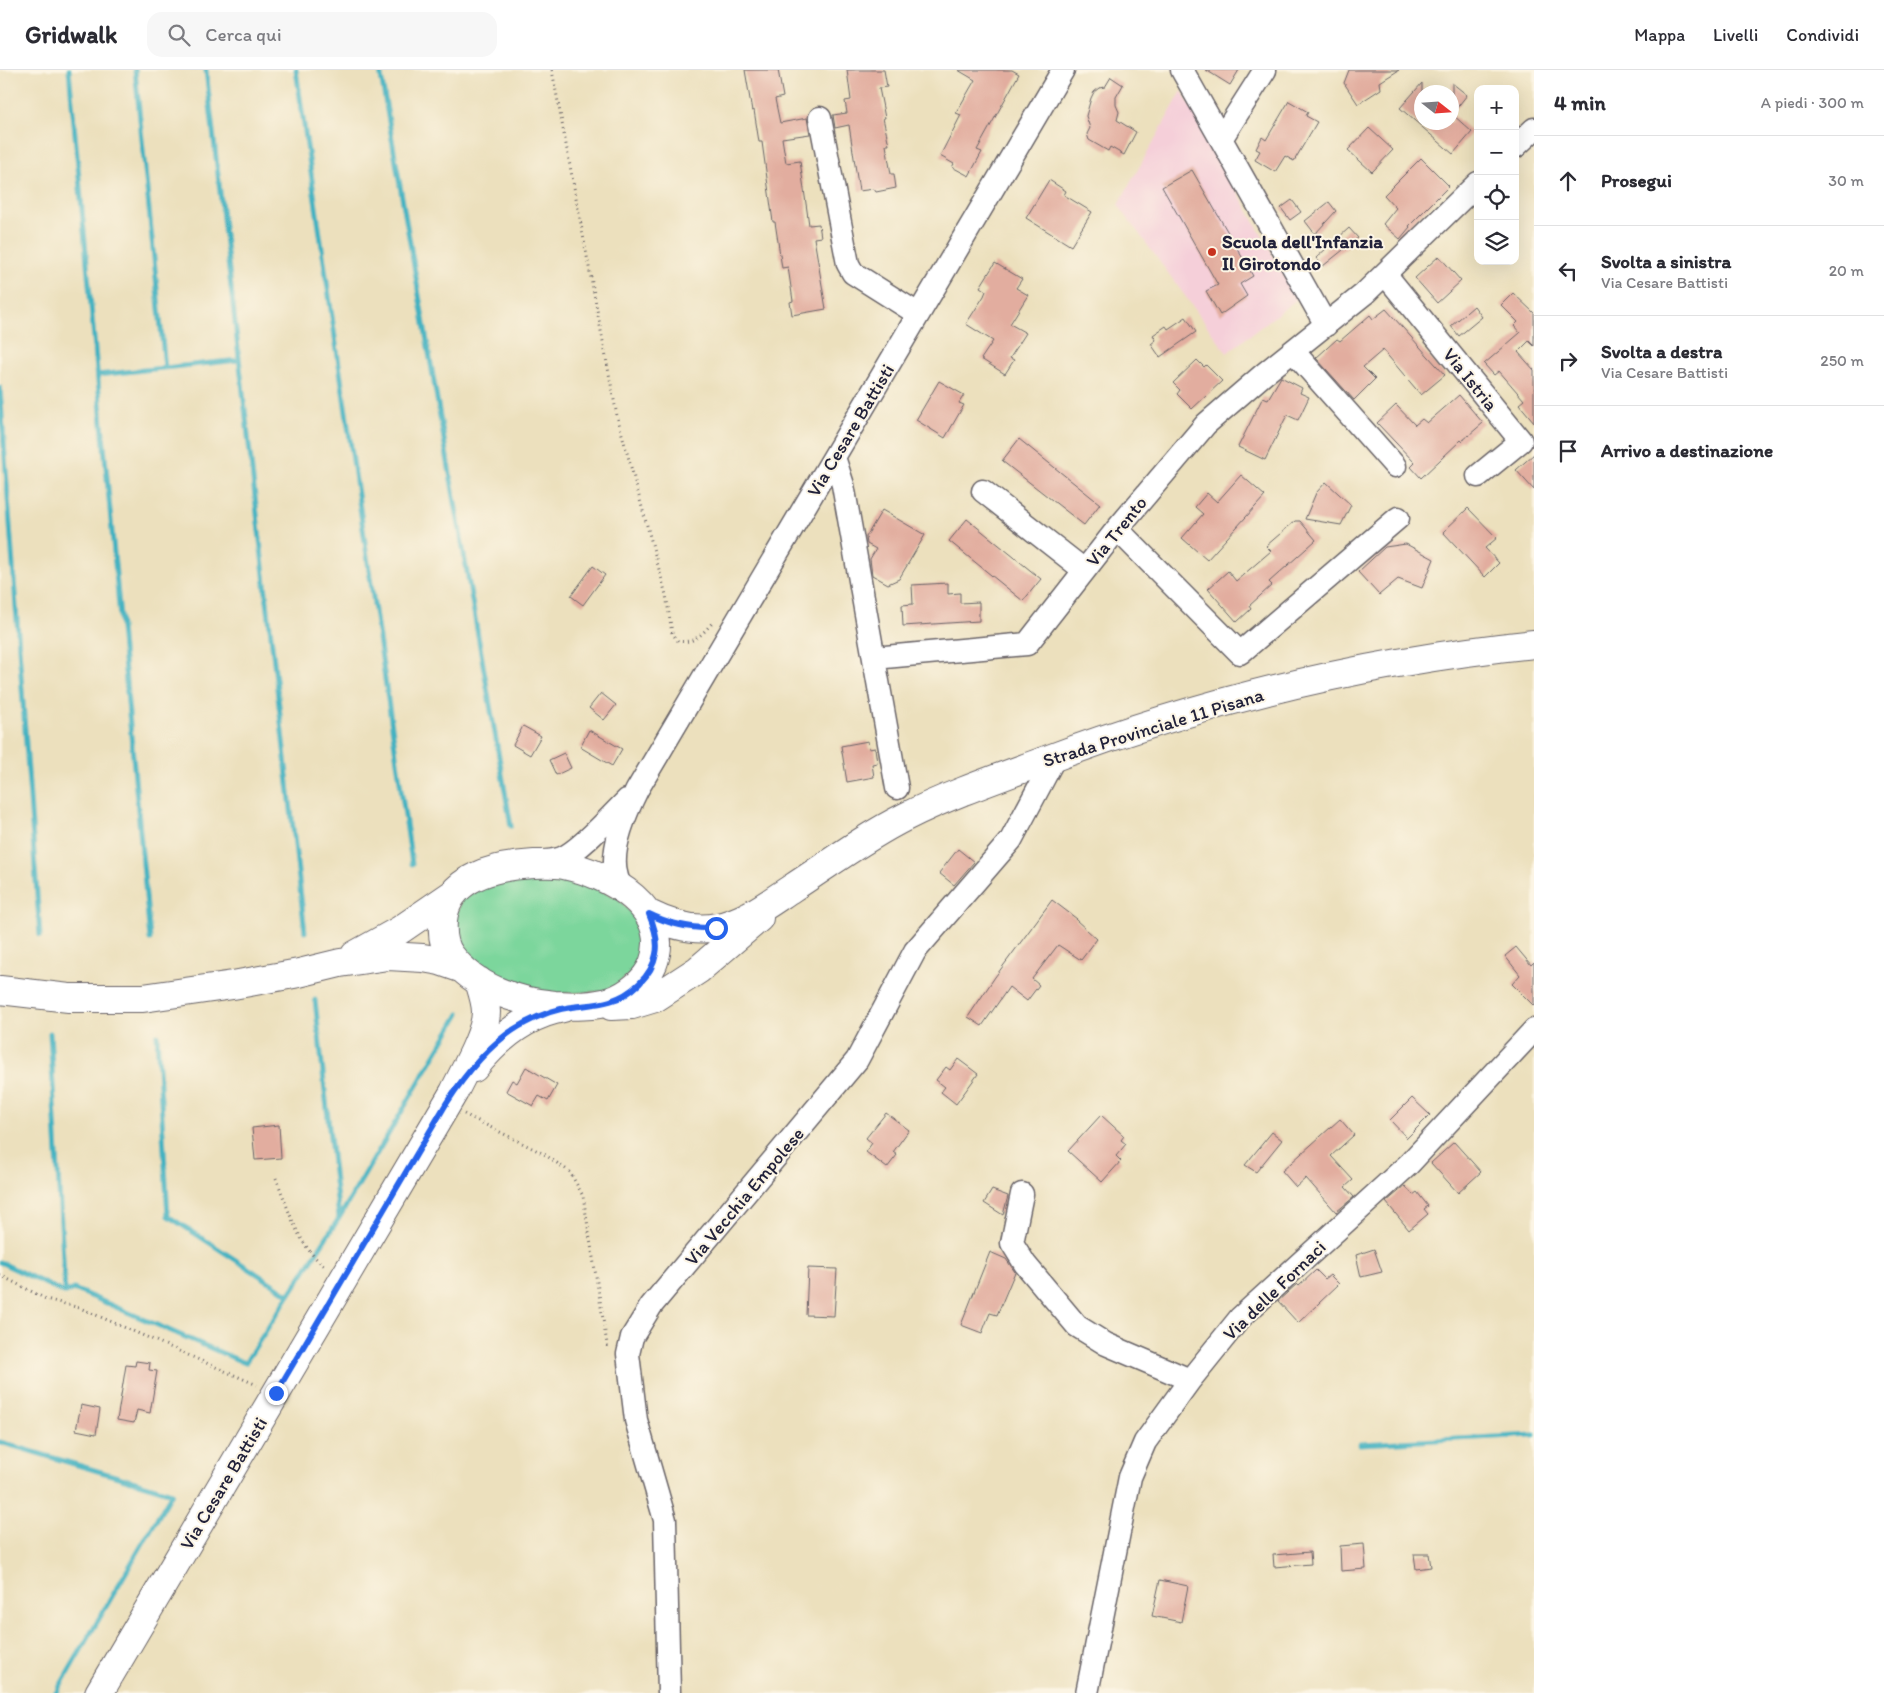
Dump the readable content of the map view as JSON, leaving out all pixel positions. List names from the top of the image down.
{
  "streets": {
    "main road": ["Via Cesare Battisti", "Strada Provinciale 11 Pisana"],
    "street": [
      "Via Istria",
      "Via Trento",
      "Via Vecchia Empolese",
      "Via delle Fornaci"
    ]
  },
  "crossings": [
    ["Via Istria", "Via Trento"],
    ["Via Cesare Battisti", "Strada Provinciale 11 Pisana"],
    ["Strada Provinciale 11 Pisana", "Via Vecchia Empolese"]
  ],
  "places": ["Scuola dell'Infanzia Il Girotondo"],
  "north": "right",
  "page": {
    "header": "Gridwalk",
    "search": "Cerca qui",
    "nav": ["Mappa", "Livelli", "Condividi"],
    "heading": ["4 min", "A piedi · 300 m"],
    "map_buttons": ["+", "−"],
    "list": [
      ["Prosegui", "30 m"],
      ["Svolta a sinistra", "Via Cesare Battisti", "20 m"],
      ["Svolta a destra", "Via Cesare Battisti", "250 m"],
      "Arrivo a destinazione"
    ]
  }
}
